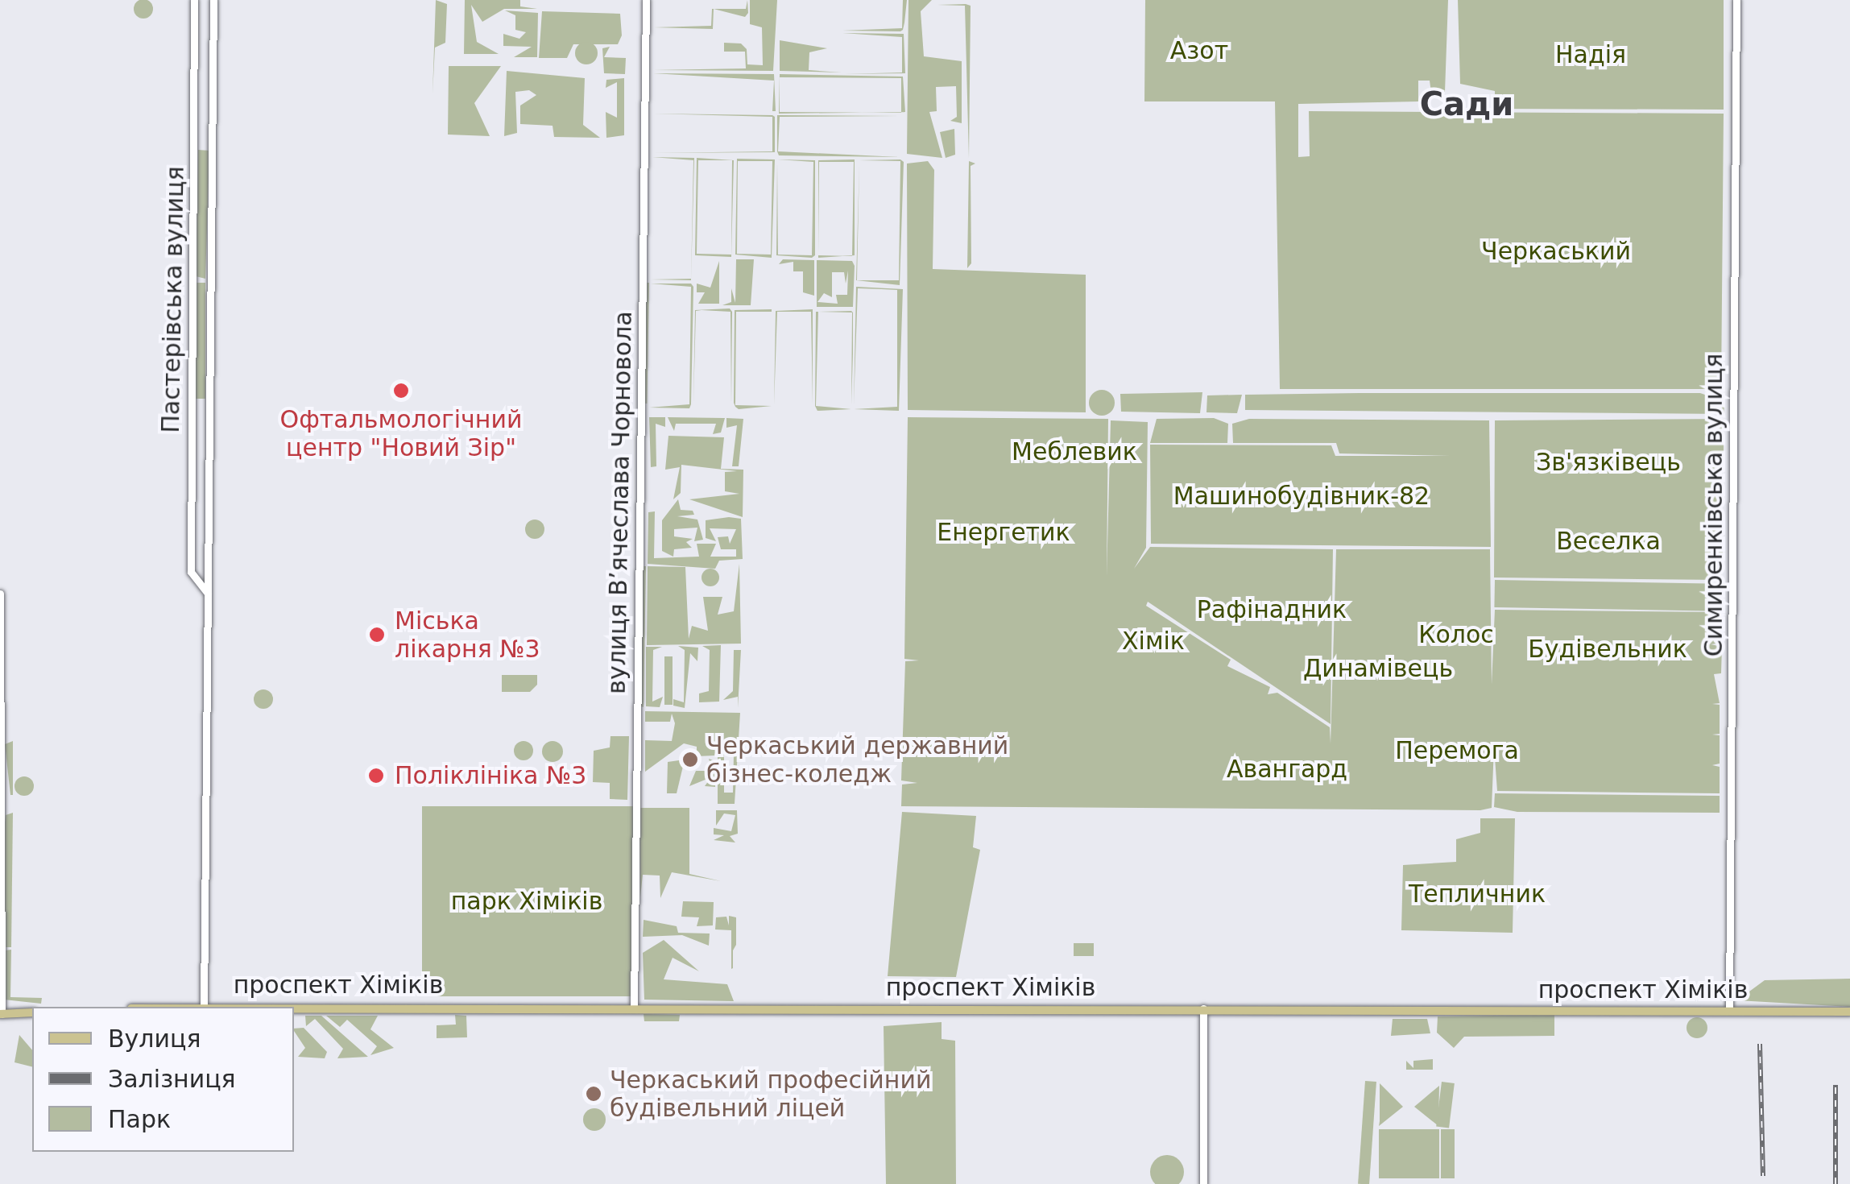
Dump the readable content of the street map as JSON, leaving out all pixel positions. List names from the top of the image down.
{
  "streets": {
    "main road": [
      "Пастерівська вулиця",
      "вулиця Вʼячеслава Чорновола",
      "Симиренківська вулиця",
      "проспект Хіміків"
    ]
  },
  "crossings": [
    ["Пастерівська вулиця", "проспект Хіміків"],
    ["вулиця Вʼячеслава Чорновола", "проспект Хіміків"],
    ["Симиренківська вулиця", "проспект Хіміків"]
  ],
  "districts": ["Сади"],
  "parks": [
    "Азот",
    "Надія",
    "Черкаський",
    "Меблевик",
    "Зв'язківець",
    "Машинобудівник-82",
    "Енергетик",
    "Веселка",
    "Рафінадник",
    "Колос",
    "Хімік",
    "Будівельник",
    "Динамівець",
    "Перемога",
    "Авангард",
    "Тепличник",
    "парк Хіміків"
  ],
  "places": [
    "Офтальмологічний центр \"Новий Зір\"",
    "Міська лікарня №3",
    "Черкаський державний бізнес-коледж",
    "Поліклініка №3",
    "Черкаський професійний будівельний ліцей"
  ],
  "legend": ["Вулиця", "Залізниця", "Парк"]
}
